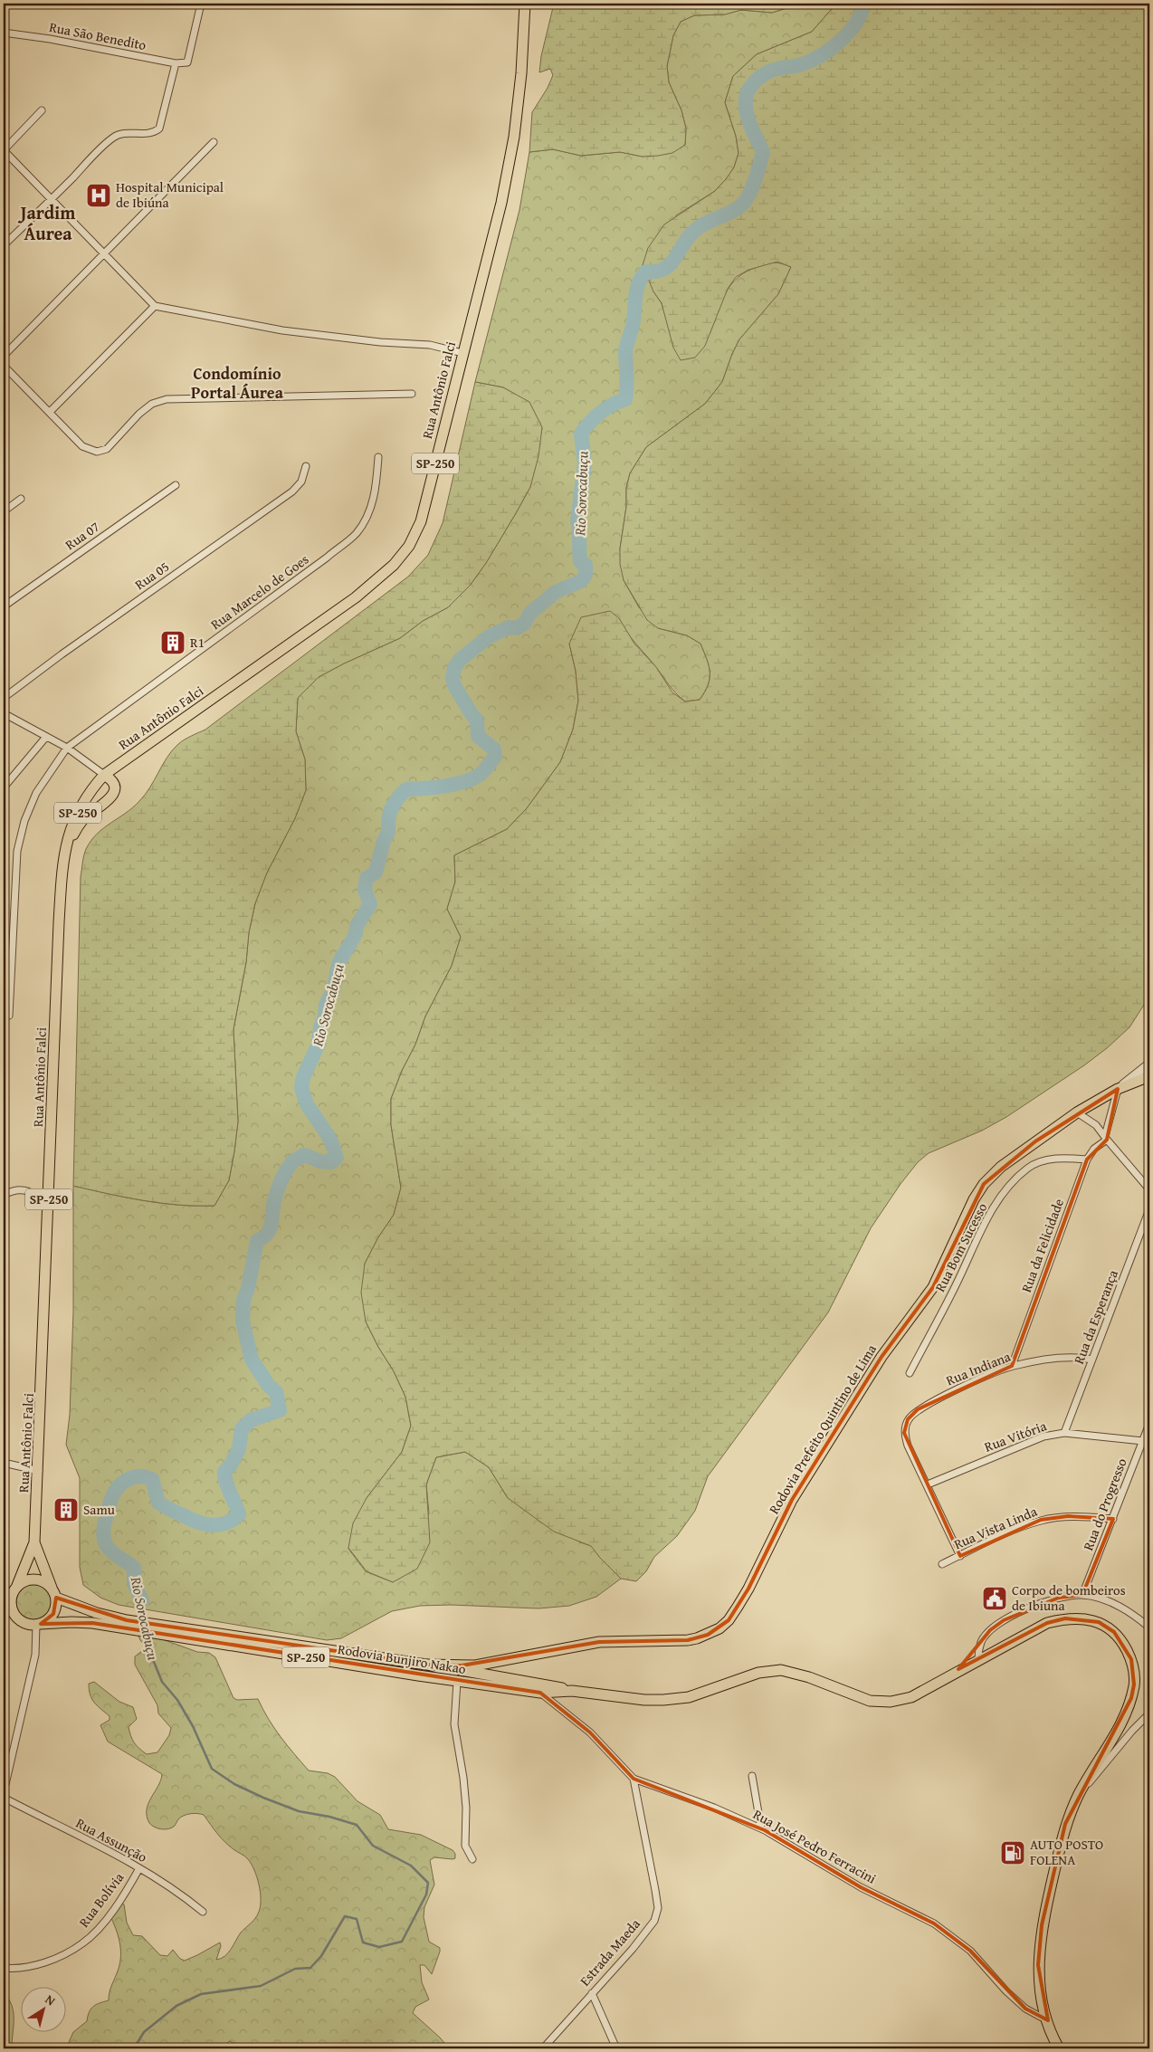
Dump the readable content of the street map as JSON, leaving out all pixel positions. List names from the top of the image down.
{
  "streets": {
    "main road": [
      "Rua Antônio Falci",
      "SP-250",
      "Rodovia Prefeito Quintino de Lima",
      "Rodovia Bunjiro Nakao"
    ],
    "street": [
      "Rua São Benedito",
      "Rua 07",
      "Rua 05",
      "Rua Marcelo de Goes",
      "Rua da Felicidade",
      "Rua Bom Sucesso",
      "Rua da Esperança",
      "Rua Indiana",
      "Rua Vitória",
      "Rua do Progresso",
      "Rua Vista Linda",
      "Rua Assunção",
      "Rua José Pedro Ferracini",
      "Rua Bolívia",
      "Estrada Maeda"
    ]
  },
  "crossings": [
    ["Rua Antônio Falci", "SP-250"],
    ["Rua Antônio Falci", "Rodovia Bunjiro Nakao"],
    ["SP-250", "Rodovia Bunjiro Nakao"],
    ["Rua da Felicidade", "Rua Bom Sucesso"],
    ["Rua da Felicidade", "Rua Indiana"],
    ["Rua da Esperança", "Rua Indiana"],
    ["Rua da Esperança", "Rua Vitória"],
    ["Rua Indiana", "Rua Vitória"],
    ["Rodovia Prefeito Quintino de Lima", "Rodovia Bunjiro Nakao"],
    ["Rua Vitória", "Rua do Progresso"],
    ["Rua do Progresso", "Rua Vista Linda"],
    ["Rodovia Bunjiro Nakao", "Rua José Pedro Ferracini"],
    ["Rua Assunção", "Rua Bolívia"],
    ["Rua José Pedro Ferracini", "Estrada Maeda"]
  ],
  "districts": ["Jardim Áurea", "Condomínio Portal Áurea"],
  "water": ["Rio Sorocabuçu"],
  "places": {
    "hospital": ["Hospital Municipal de Ibiúna"],
    "building": ["R1", "Samu"],
    "public building": ["Corpo de bombeiros de Ibiuna"],
    "fuel station": ["AUTO POSTO FOLENA"]
  },
  "north": "top right"
}
